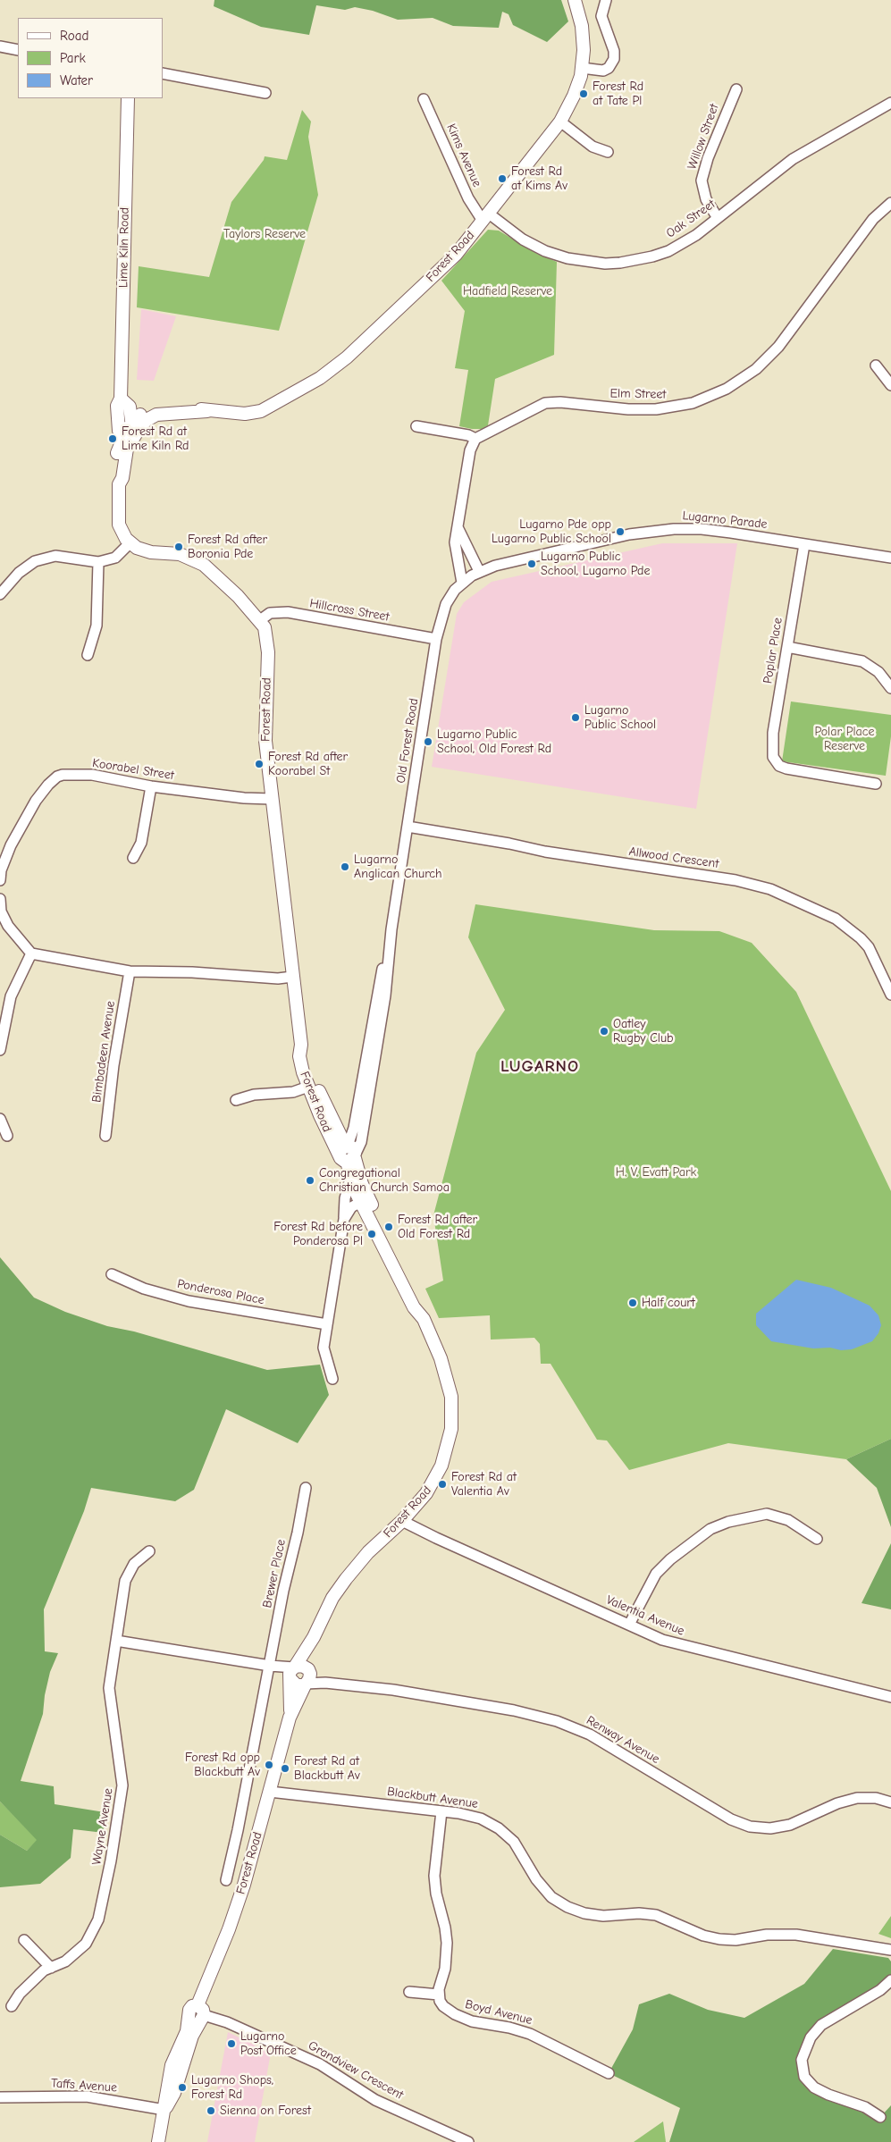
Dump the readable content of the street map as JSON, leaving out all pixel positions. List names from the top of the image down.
{
  "streets": {
    "street": [
      "Willow Street",
      "Kims Avenue",
      "Oak Street",
      "Lime Kiln Road",
      "Forest Road",
      "Elm Street",
      "Lugarno Parade",
      "Hillcross Street",
      "Poplar Place",
      "Old Forest Road",
      "Koorabel Street",
      "Allwood Crescent",
      "Bimbadeen Avenue",
      "Ponderosa Place",
      "Brewer Place",
      "Valentia Avenue",
      "Renway Avenue",
      "Blackbutt Avenue",
      "Wayne Avenue",
      "Boyd Avenue",
      "Grandview Crescent",
      "Taffs Avenue"
    ]
  },
  "crossings": [
    ["Willow Street", "Oak Street"],
    ["Kims Avenue", "Oak Street"],
    ["Kims Avenue", "Forest Road"],
    ["Oak Street", "Forest Road"],
    ["Lime Kiln Road", "Forest Road"],
    ["Forest Road", "Hillcross Street"],
    ["Forest Road", "Old Forest Road"],
    ["Forest Road", "Koorabel Street"],
    ["Forest Road", "Brewer Place"],
    ["Forest Road", "Valentia Avenue"],
    ["Forest Road", "Renway Avenue"],
    ["Forest Road", "Blackbutt Avenue"],
    ["Forest Road", "Grandview Crescent"],
    ["Forest Road", "Taffs Avenue"],
    ["Lugarno Parade", "Poplar Place"],
    ["Lugarno Parade", "Old Forest Road"],
    ["Hillcross Street", "Old Forest Road"],
    ["Old Forest Road", "Allwood Crescent"]
  ],
  "districts": ["LUGARNO"],
  "parks": [
    "Taylors Reserve",
    "Hadfield Reserve",
    "Polar Place Reserve",
    "H. V. Evatt Park"
  ],
  "places": [
    "Forest Rd at Tate Pl",
    "Forest Rd at Kims Av",
    "Forest Rd at Lime Kiln Rd",
    "Lugarno Pde opp Lugarno Public School",
    "Forest Rd after Boronia Pde",
    "Lugarno Public School, Lugarno Pde",
    "Lugarno Public School",
    "Lugarno Public School, Old Forest Rd",
    "Forest Rd after Koorabel St",
    "Lugarno Anglican Church",
    "Oatley Rugby Club",
    "Congregational Christian Church Samoa",
    "Forest Rd after Old Forest Rd",
    "Forest Rd before Ponderosa Pl",
    "Half court",
    "Forest Rd at Valentia Av",
    "Forest Rd opp Blackbutt Av",
    "Forest Rd at Blackbutt Av",
    "Lugarno Post Office",
    "Lugarno Shops, Forest Rd",
    "Sienna on Forest"
  ],
  "legend": ["Road", "Park", "Water"]
}
